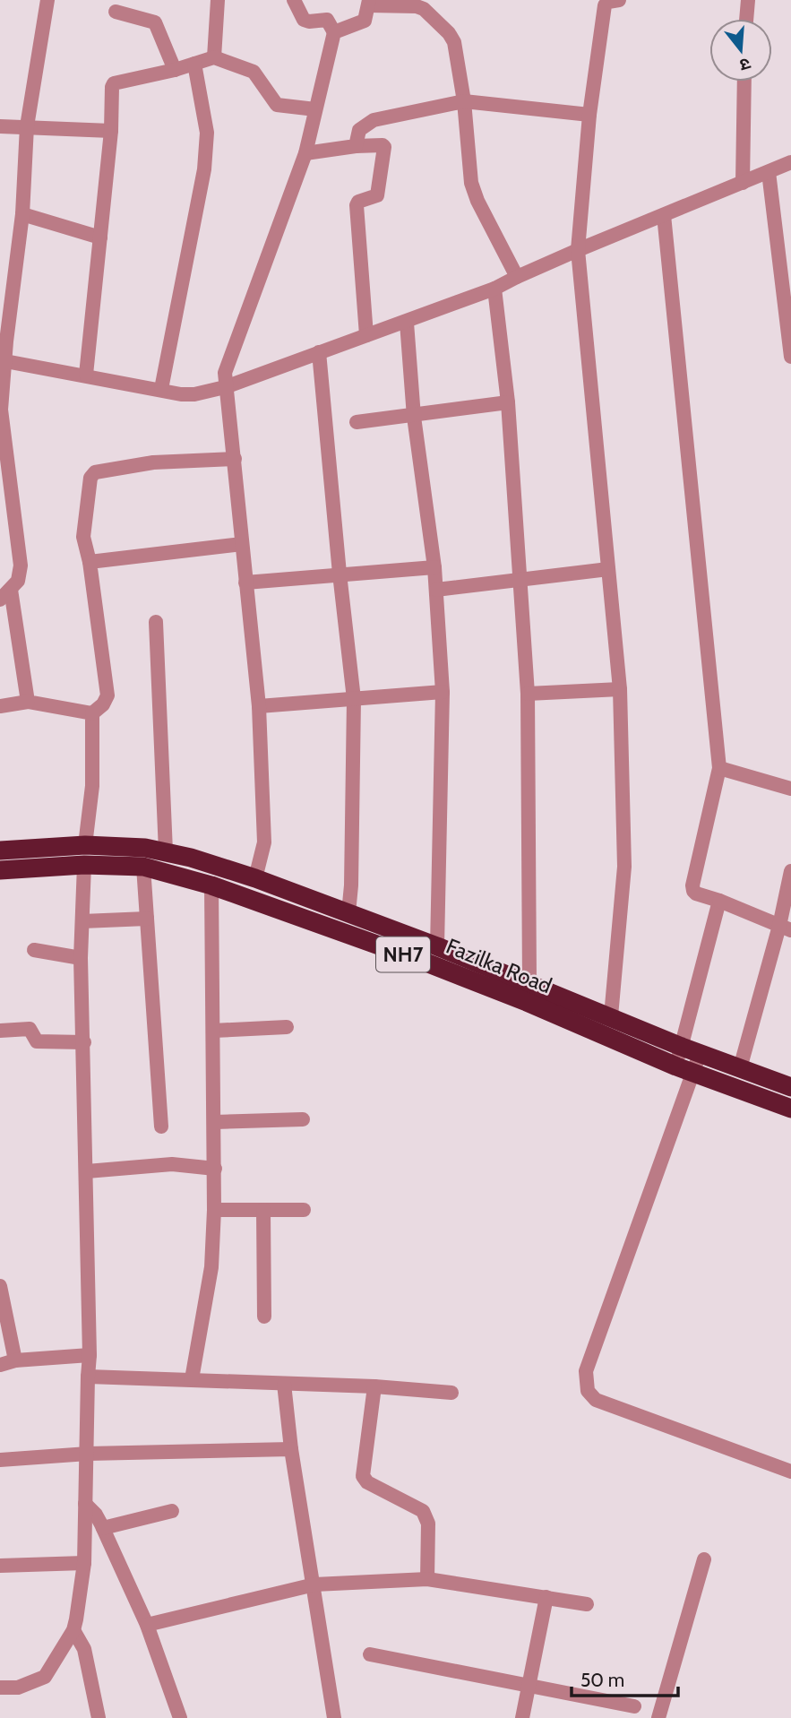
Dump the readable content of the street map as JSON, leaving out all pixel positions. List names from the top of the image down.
{
  "streets": {
    "highway": ["NH7", "Fazilka Road"]
  },
  "scale_bar": "50 m",
  "north": "bottom"
}
